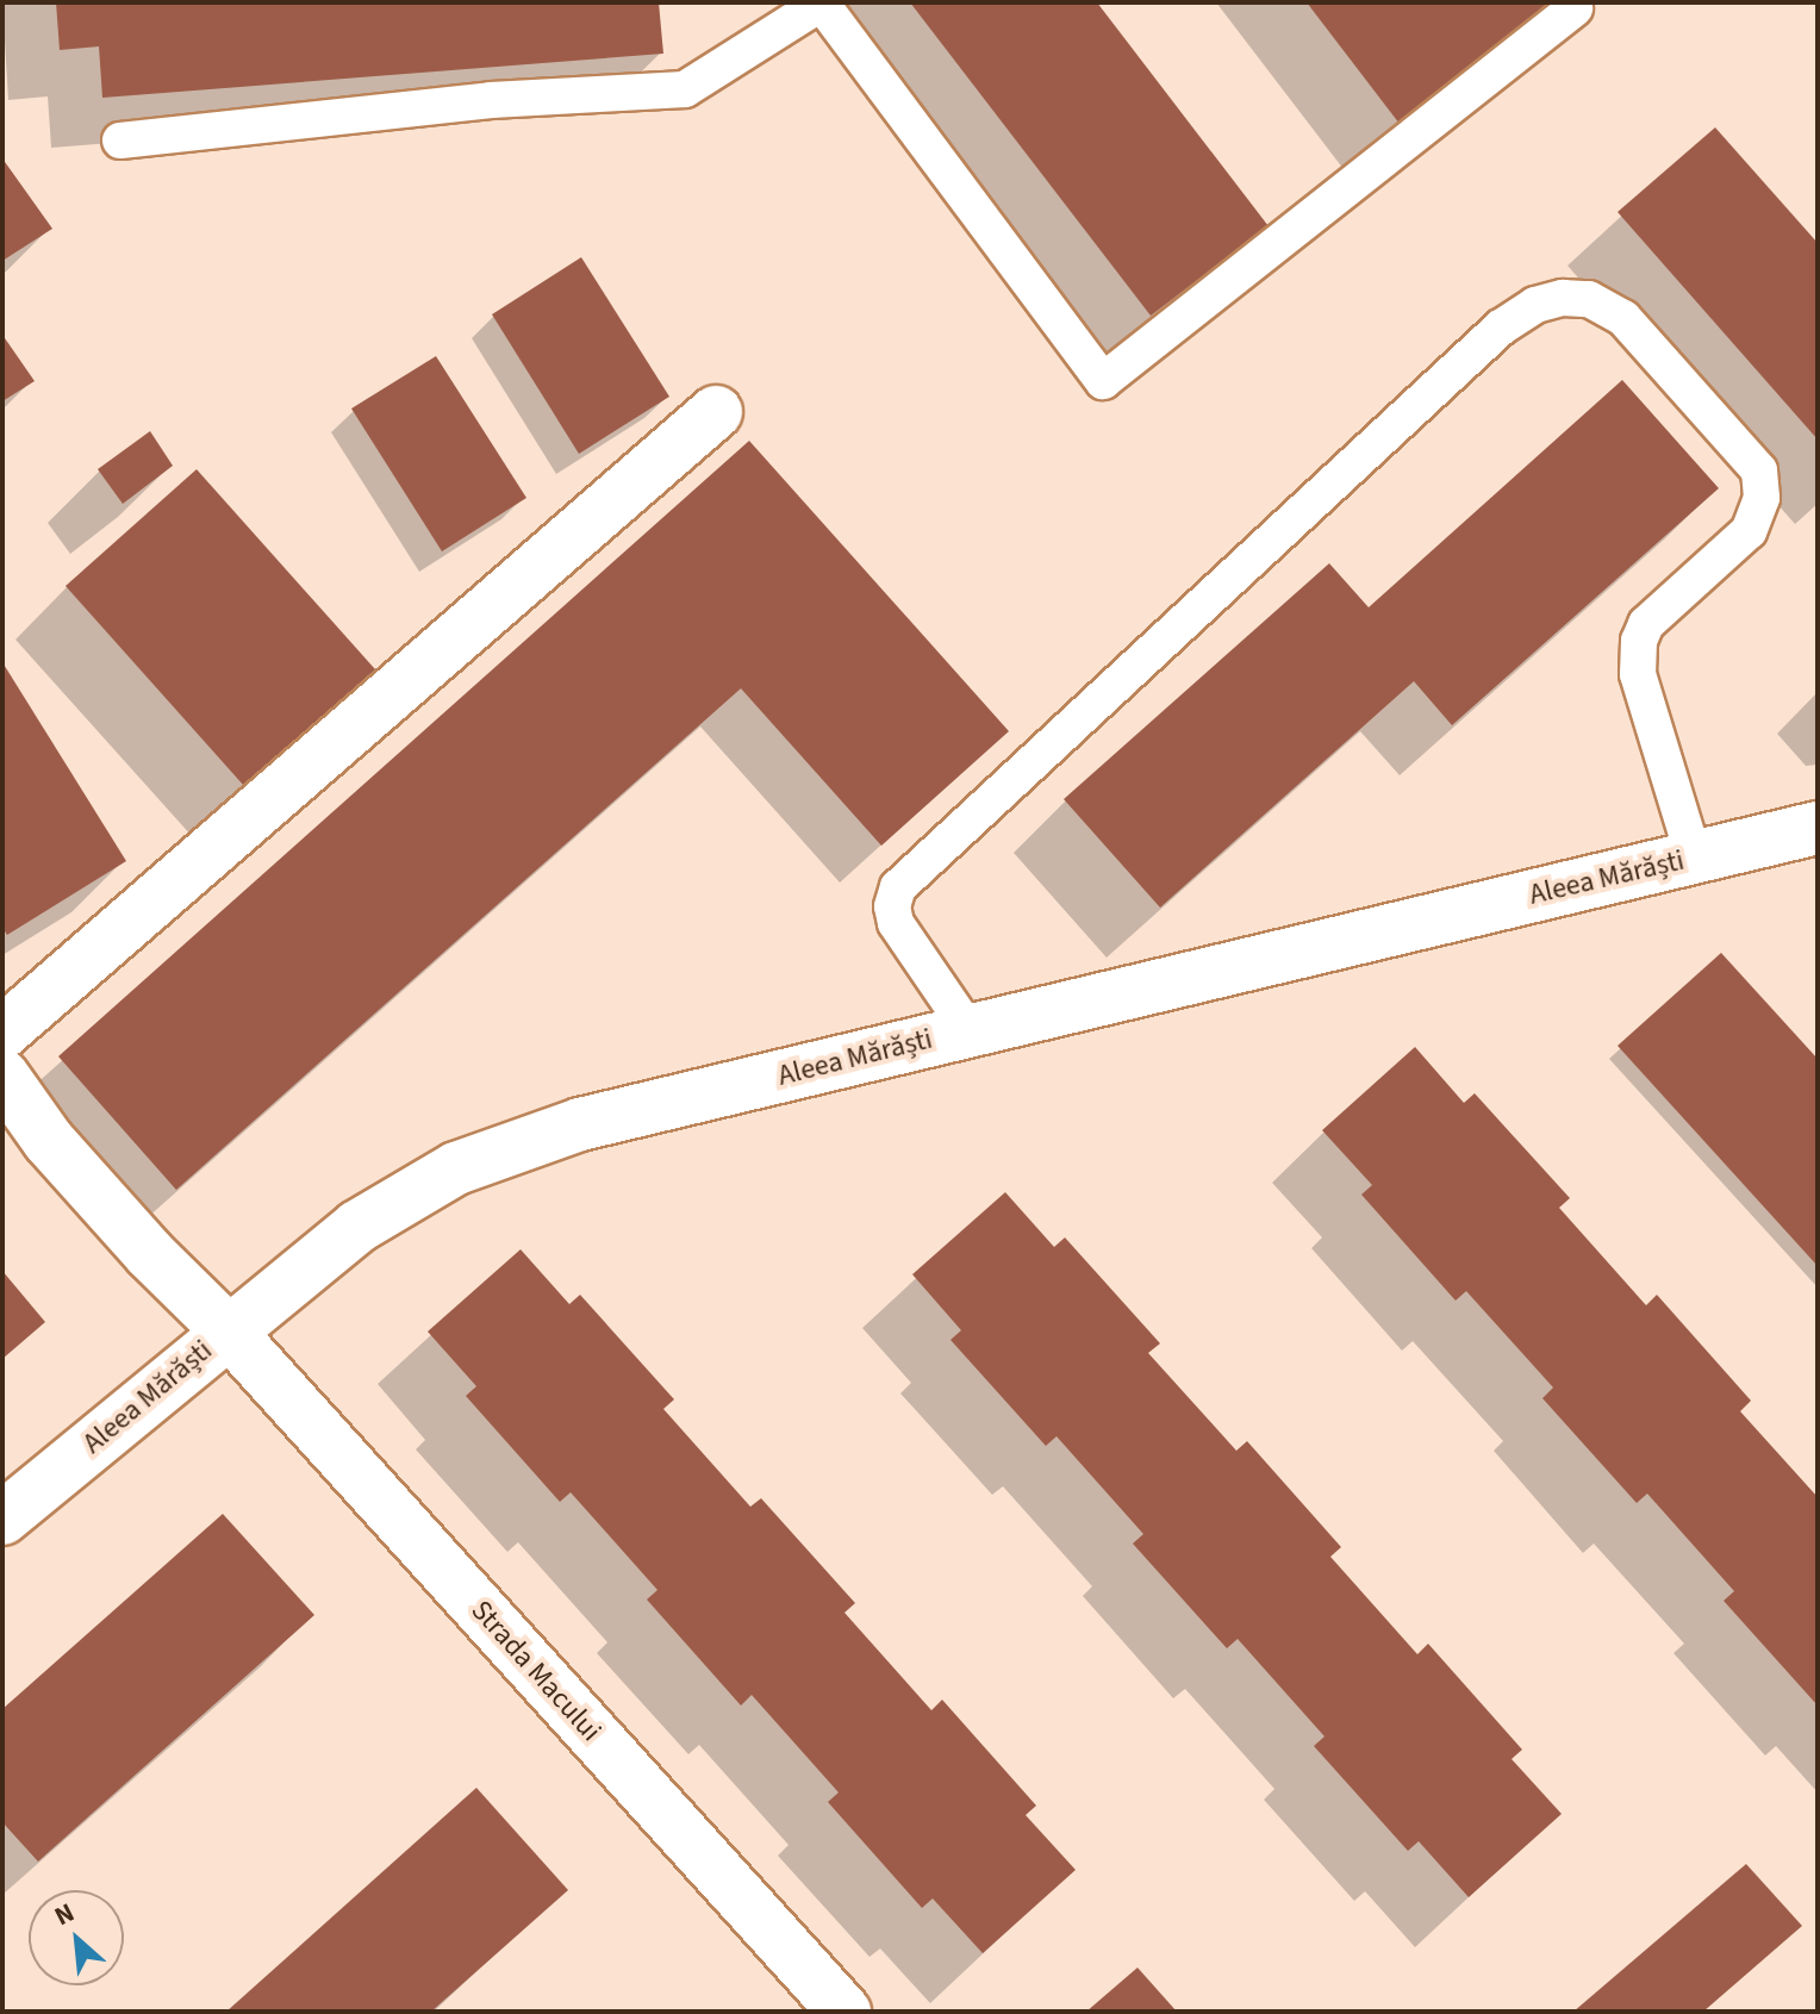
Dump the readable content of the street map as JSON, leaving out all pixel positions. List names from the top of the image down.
{
  "streets": {
    "street": ["Aleea Mărăști", "Strada Macului"]
  },
  "crossings": [
    ["Aleea Mărăști", "Strada Macului"]
  ],
  "north": "top left"
}
